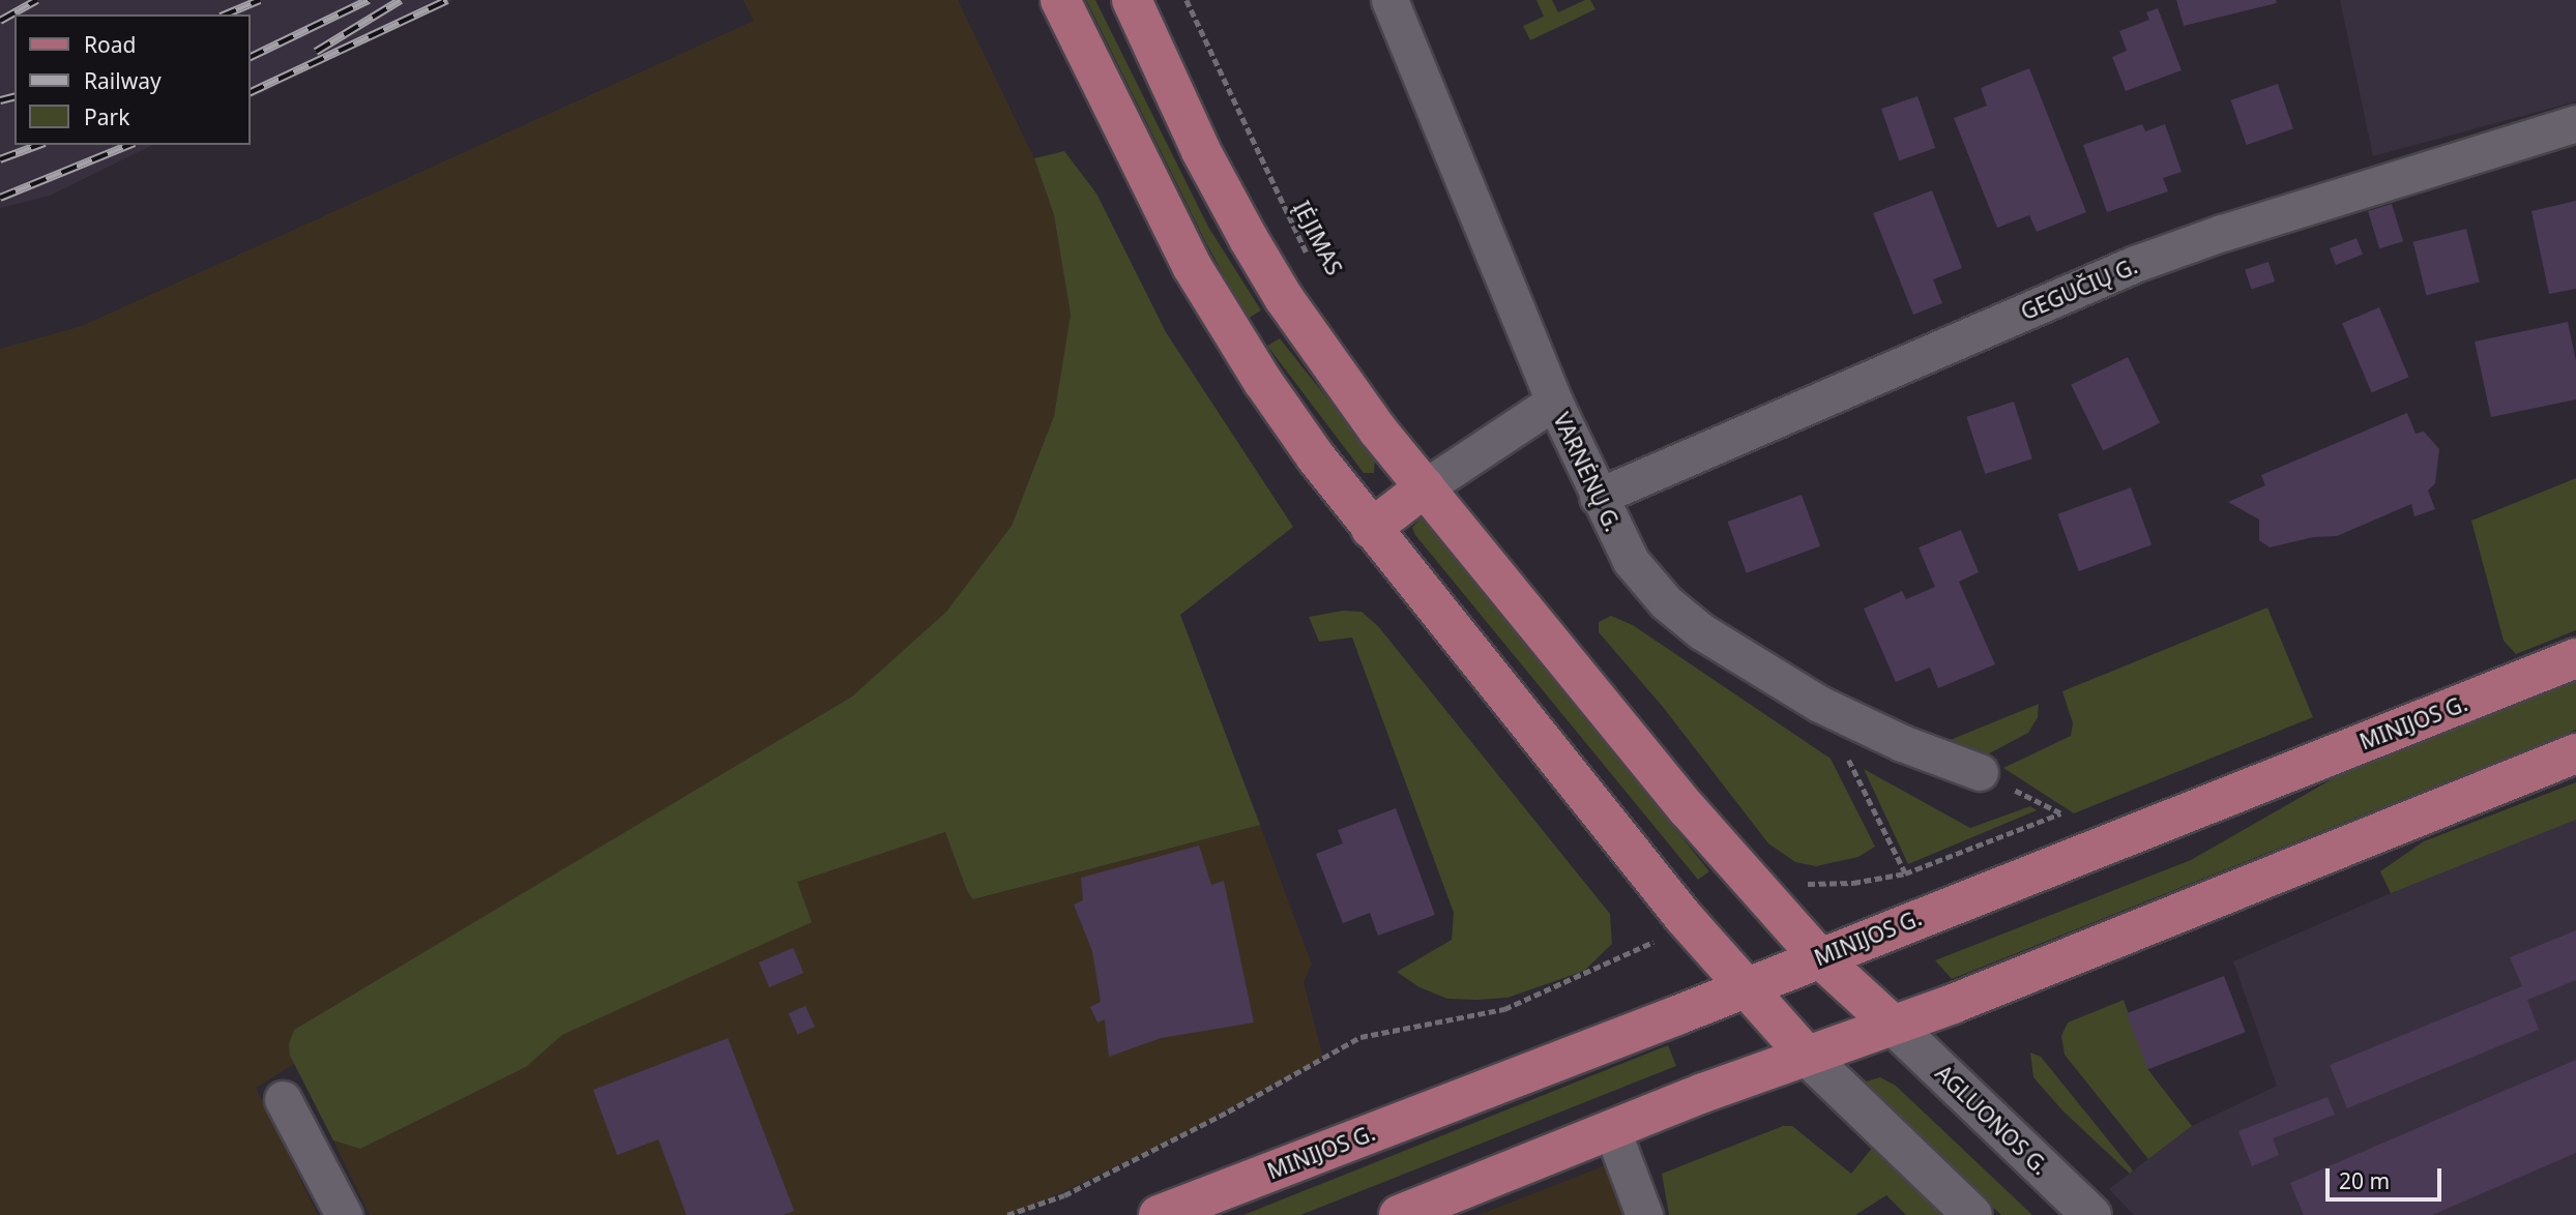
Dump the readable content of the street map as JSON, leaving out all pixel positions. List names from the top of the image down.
{
  "streets": {
    "main road": ["MINIJOS G.", "AGLUONOS G."],
    "street": ["GEGUČIŲ G.", "VARNĖNŲ G."],
    "path": ["ĮĖJIMAS"]
  },
  "crossings": [
    ["GEGUČIŲ G.", "VARNĖNŲ G."]
  ],
  "legend": ["Road", "Railway", "Park"],
  "scale_bar": "20 m"
}
